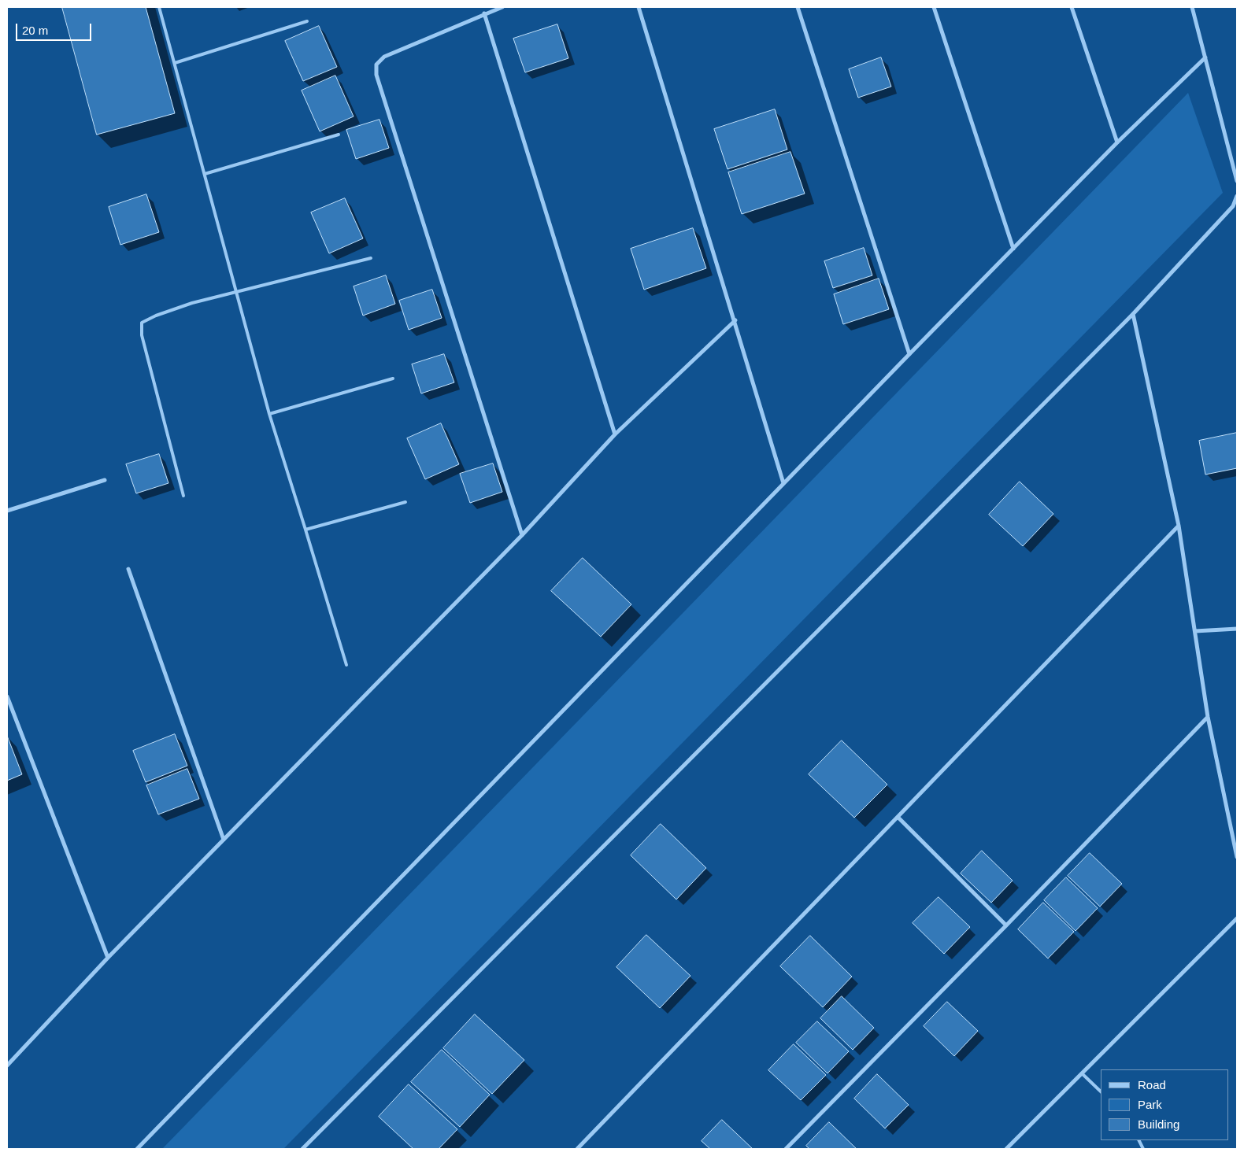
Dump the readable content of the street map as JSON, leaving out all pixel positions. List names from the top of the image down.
{
  "legend": ["Road", "Park", "Building"],
  "scale_bar": "20 m"
}
